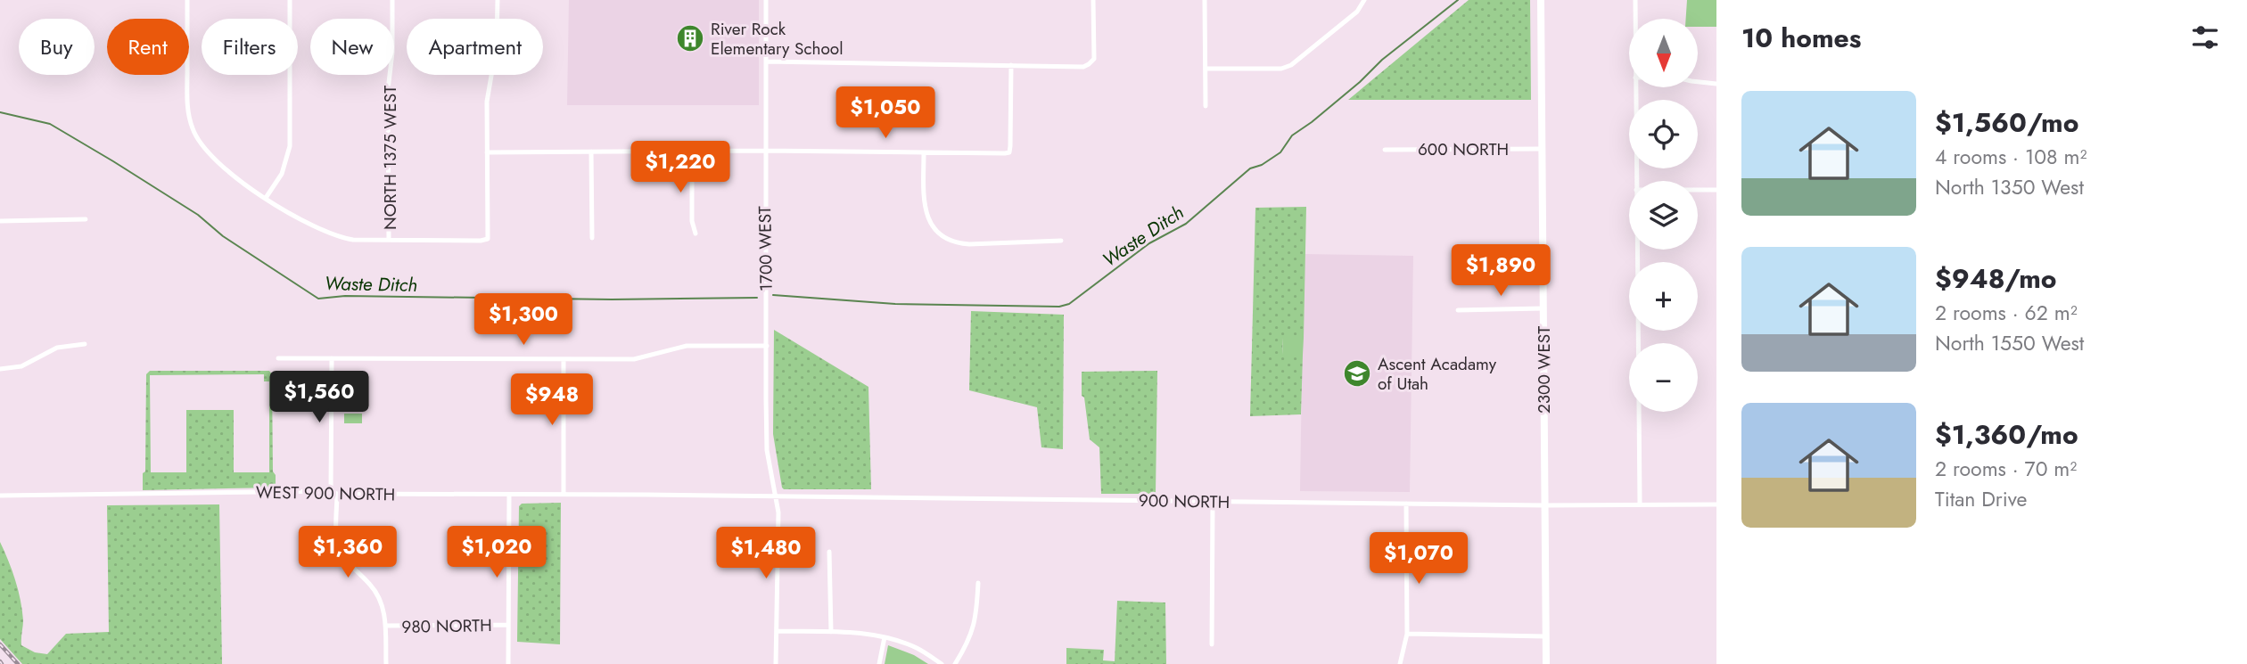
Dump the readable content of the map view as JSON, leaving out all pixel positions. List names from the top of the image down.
{
  "streets": {
    "main road": ["2300 WEST"],
    "street": [
      "600 NORTH",
      "NORTH 1375 WEST",
      "1700 WEST",
      "WEST 900 NORTH",
      "900 NORTH",
      "980 NORTH"
    ]
  },
  "crossings": [
    ["600 NORTH", "2300 WEST"],
    ["1700 WEST", "900 NORTH"],
    ["2300 WEST", "900 NORTH"],
    ["WEST 900 NORTH", "900 NORTH"]
  ],
  "water": ["Waste Ditch"],
  "places": {
    "building": ["River Rock Elementary School"],
    "school or university": ["Ascent Acadamy of Utah"]
  },
  "north": "bottom",
  "page": {
    "heading": "10 homes",
    "map_buttons": ["+", "−"],
    "chip": [
      "Buy",
      "Rent",
      "Filters",
      "New",
      "Apartment"
    ],
    "list": [
      {
        "name": "$1,560/mo",
        "note": "4 rooms · 108 m² · North 1350 West"
      },
      {
        "name": "$948/mo",
        "note": "2 rooms · 62 m² · North 1550 West"
      },
      {
        "name": "$1,360/mo",
        "note": "2 rooms · 70 m² · Titan Drive"
      }
    ],
    "price": [
      "$1,050",
      "$1,220",
      "$1,890",
      "$1,300",
      "$1,560",
      "$948",
      "$1,360",
      "$1,020",
      "$1,480",
      "$1,070"
    ]
  }
}
